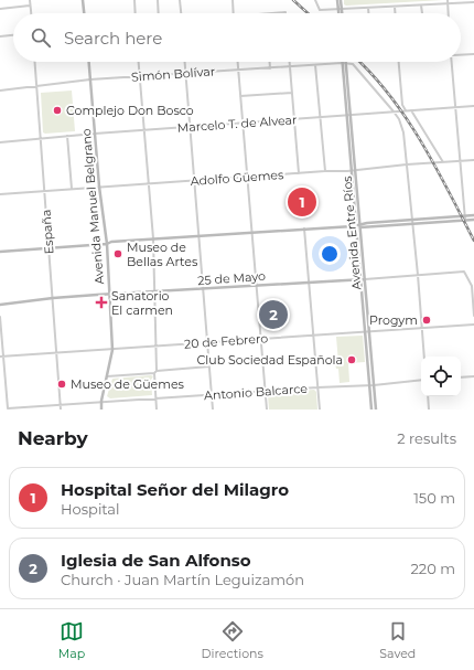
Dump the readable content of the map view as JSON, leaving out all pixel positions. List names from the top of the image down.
{
  "streets": {
    "main road": ["Avenida Manuel Belgrano", "Avenida Entre Ríos", "25 de Mayo"],
    "street": [
      "Simón Bolívar",
      "Marcelo T. de Alvear",
      "Adolfo Güemes",
      "España",
      "20 de Febrero",
      "Antonio Balcarce"
    ]
  },
  "crossings": [
    ["Simón Bolívar", "Avenida Manuel Belgrano"],
    ["Simón Bolívar", "España"],
    ["Simón Bolívar", "Avenida Entre Ríos"],
    ["Marcelo T. de Alvear", "Avenida Manuel Belgrano"],
    ["Marcelo T. de Alvear", "España"],
    ["Marcelo T. de Alvear", "Avenida Entre Ríos"],
    ["Adolfo Güemes", "Avenida Manuel Belgrano"],
    ["Adolfo Güemes", "España"],
    ["Adolfo Güemes", "Avenida Entre Ríos"],
    ["Avenida Manuel Belgrano", "25 de Mayo"],
    ["Avenida Manuel Belgrano", "20 de Febrero"],
    ["Avenida Manuel Belgrano", "Antonio Balcarce"],
    ["España", "25 de Mayo"],
    ["España", "20 de Febrero"],
    ["España", "Antonio Balcarce"],
    ["Avenida Entre Ríos", "25 de Mayo"],
    ["Avenida Entre Ríos", "20 de Febrero"],
    ["Avenida Entre Ríos", "Antonio Balcarce"]
  ],
  "places": {
    "other": [
      "Complejo Don Bosco",
      "Museo de Bellas Artes",
      "Progym",
      "Club Sociedad Española",
      "Museo de Güemes"
    ],
    "health": ["Sanatorio El carmen"]
  },
  "page": {
    "search": "Search here",
    "pins": ["1", "2"],
    "heading": ["Nearby", "2 results"],
    "list": [
      {
        "mark": "1",
        "name": "Hospital Señor del Milagro",
        "note": "Hospital",
        "value": "150 m"
      },
      {
        "mark": "2",
        "name": "Iglesia de San Alfonso",
        "note": "Church · Juan Martín Leguizamón",
        "value": "220 m"
      }
    ],
    "nav": ["Map", "Directions", "Saved"]
  }
}
